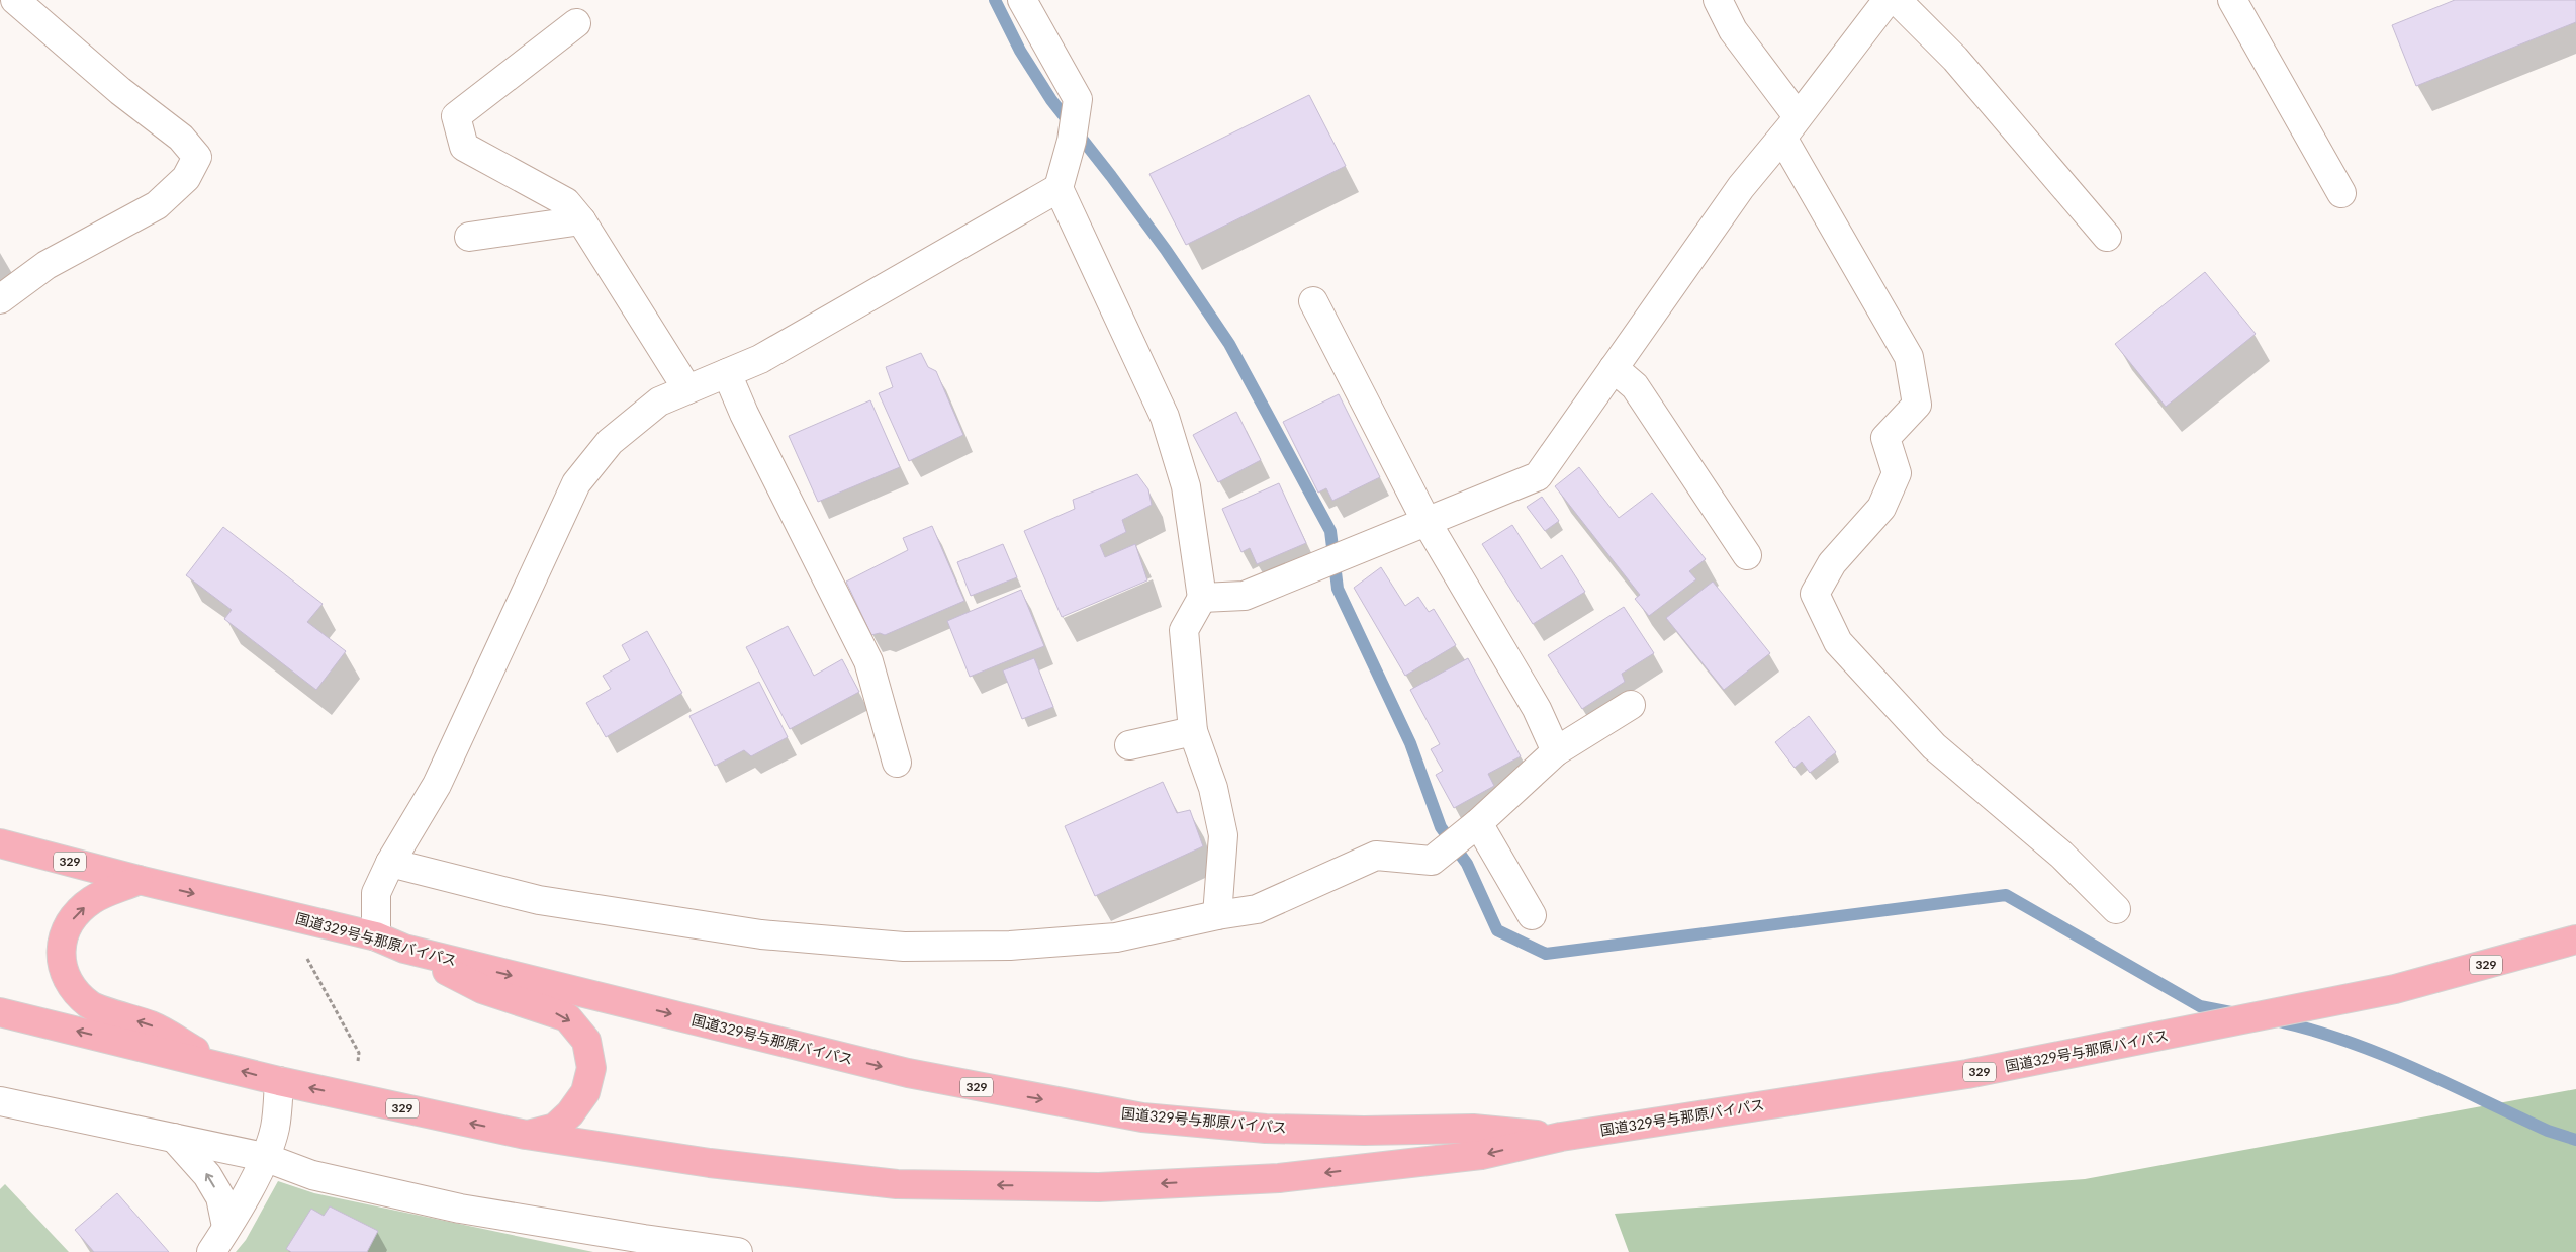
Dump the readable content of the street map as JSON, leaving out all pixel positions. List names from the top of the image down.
{
  "streets": {
    "highway": ["329", "国道329号与那原バイパス"]
  }
}
